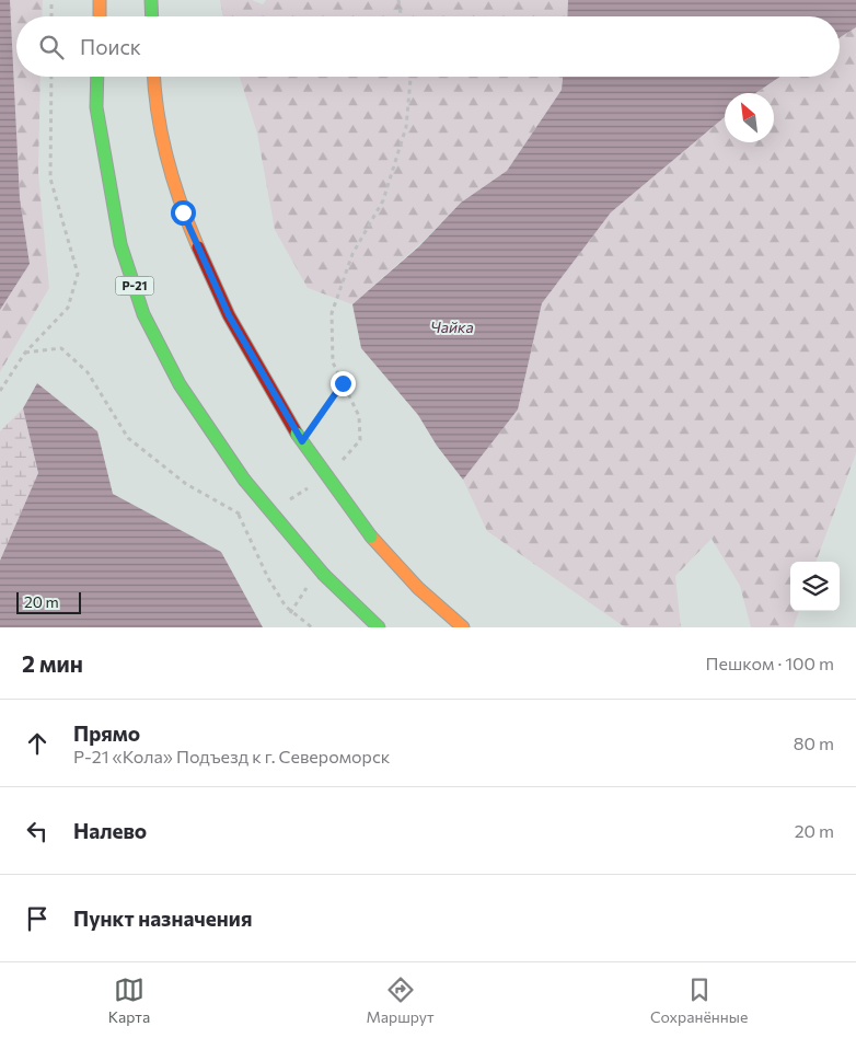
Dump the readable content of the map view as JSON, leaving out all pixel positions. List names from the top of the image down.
{
  "streets": {
    "main road": ["Р-21"]
  },
  "water": ["Чайка"],
  "scale_bar": "20 m",
  "north": "top left",
  "page": {
    "search": "Поиск",
    "scale": "20 m",
    "heading": ["2 мин", "Пешком · 100 m"],
    "list": [
      ["Прямо", "Р-21 «Кола» Подъезд к г. Североморск", "80 m"],
      ["Налево", "20 m"],
      "Пункт назначения"
    ],
    "nav": ["Карта", "Маршрут", "Сохранённые"]
  }
}
